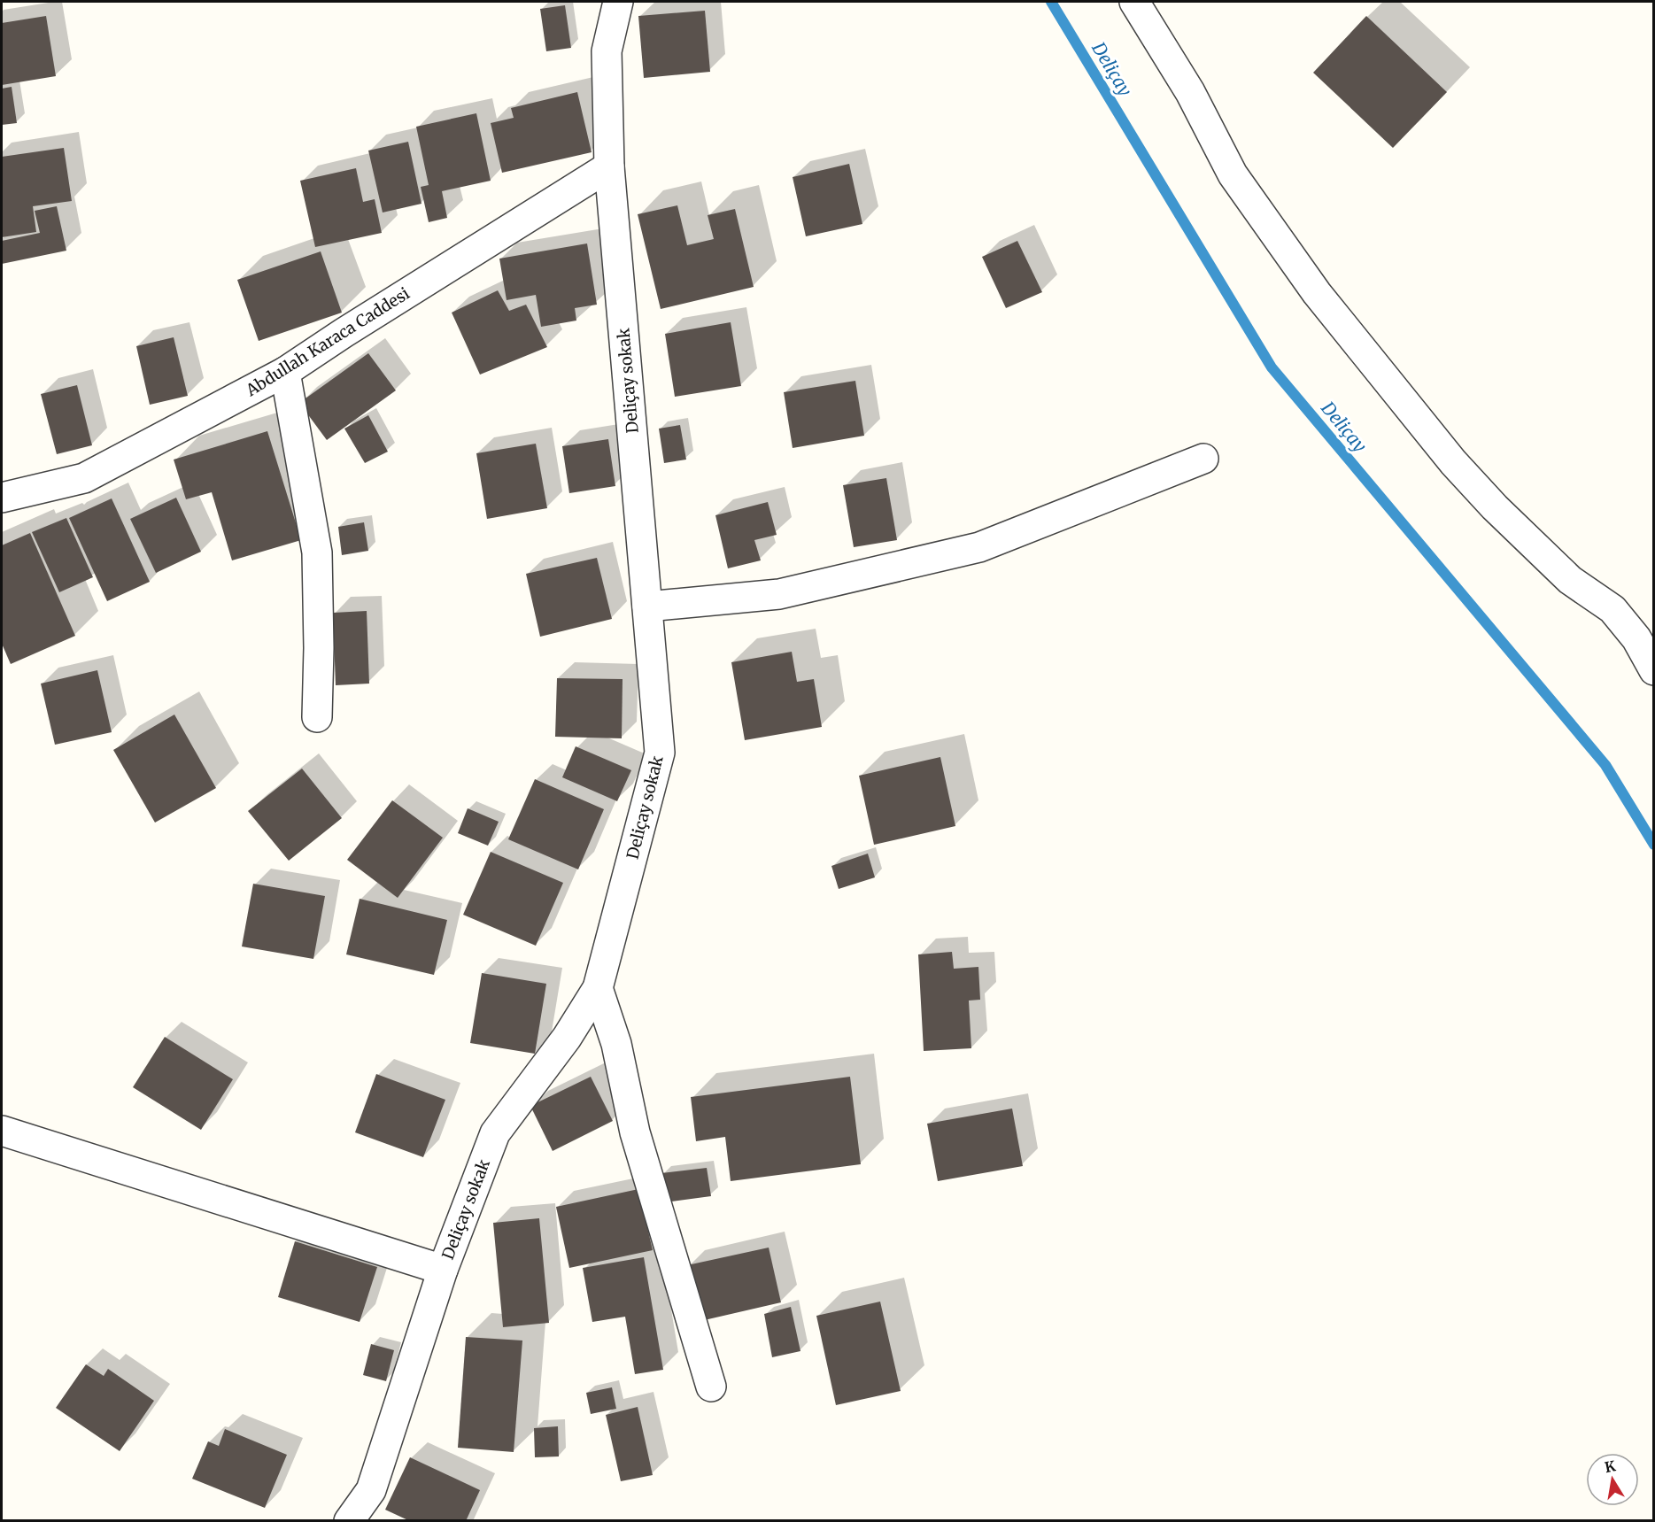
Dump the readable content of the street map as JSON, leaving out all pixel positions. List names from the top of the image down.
{
  "streets": {
    "street": ["Abdullah Karaca Caddesi", "Deliçay sokak"]
  },
  "crossings": [
    ["Abdullah Karaca Caddesi", "Deliçay sokak"]
  ],
  "water": ["Deliçay"],
  "north": "top"
}
